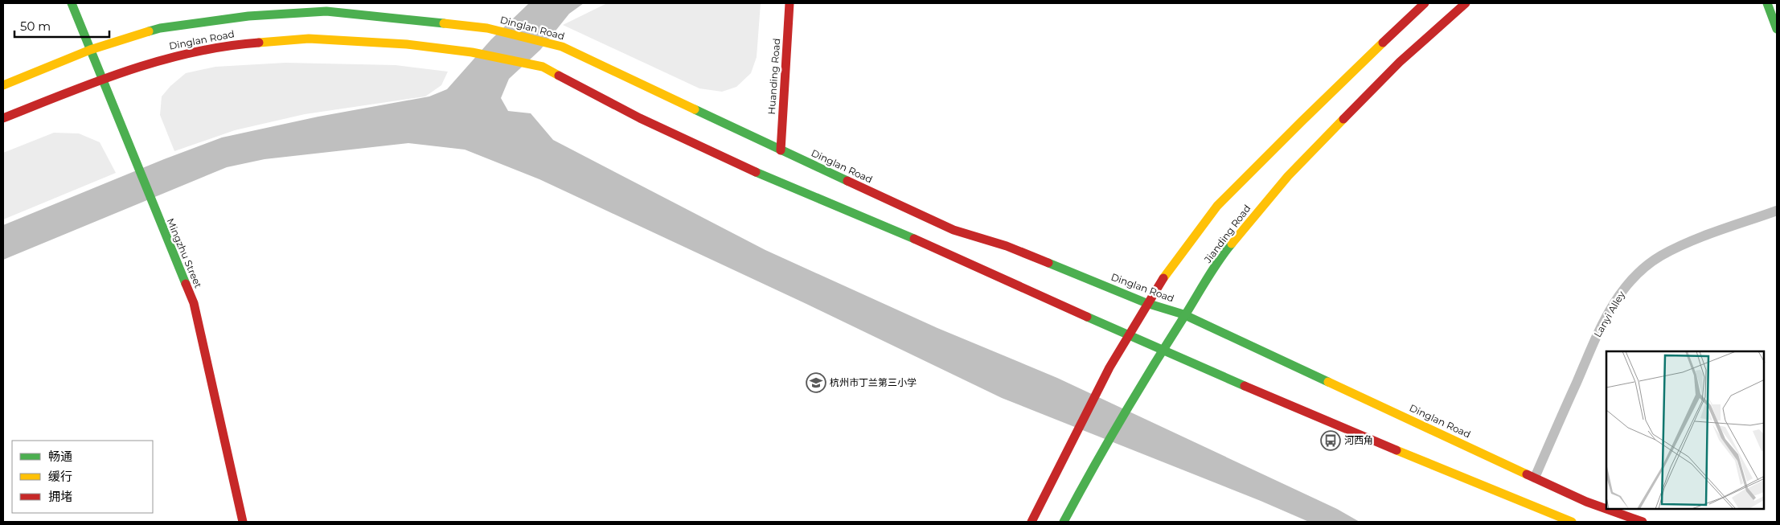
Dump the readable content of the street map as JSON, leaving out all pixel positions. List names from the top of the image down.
{
  "streets": {
    "main road": [
      "Dinglan Road",
      "Huanding Road",
      "Jianding Road",
      "Mingzhu Street"
    ],
    "street": ["Lanyi Alley"]
  },
  "crossings": [
    ["Dinglan Road", "Huanding Road"],
    ["Dinglan Road", "Jianding Road"],
    ["Dinglan Road", "Mingzhu Street"],
    ["Dinglan Road", "Lanyi Alley"]
  ],
  "places": {
    "school or university": ["杭州市丁兰第三小学"],
    "bus stop": ["河西角"]
  },
  "legend": ["畅通", "缓行", "拥堵"],
  "scale_bar": "50 m"
}
